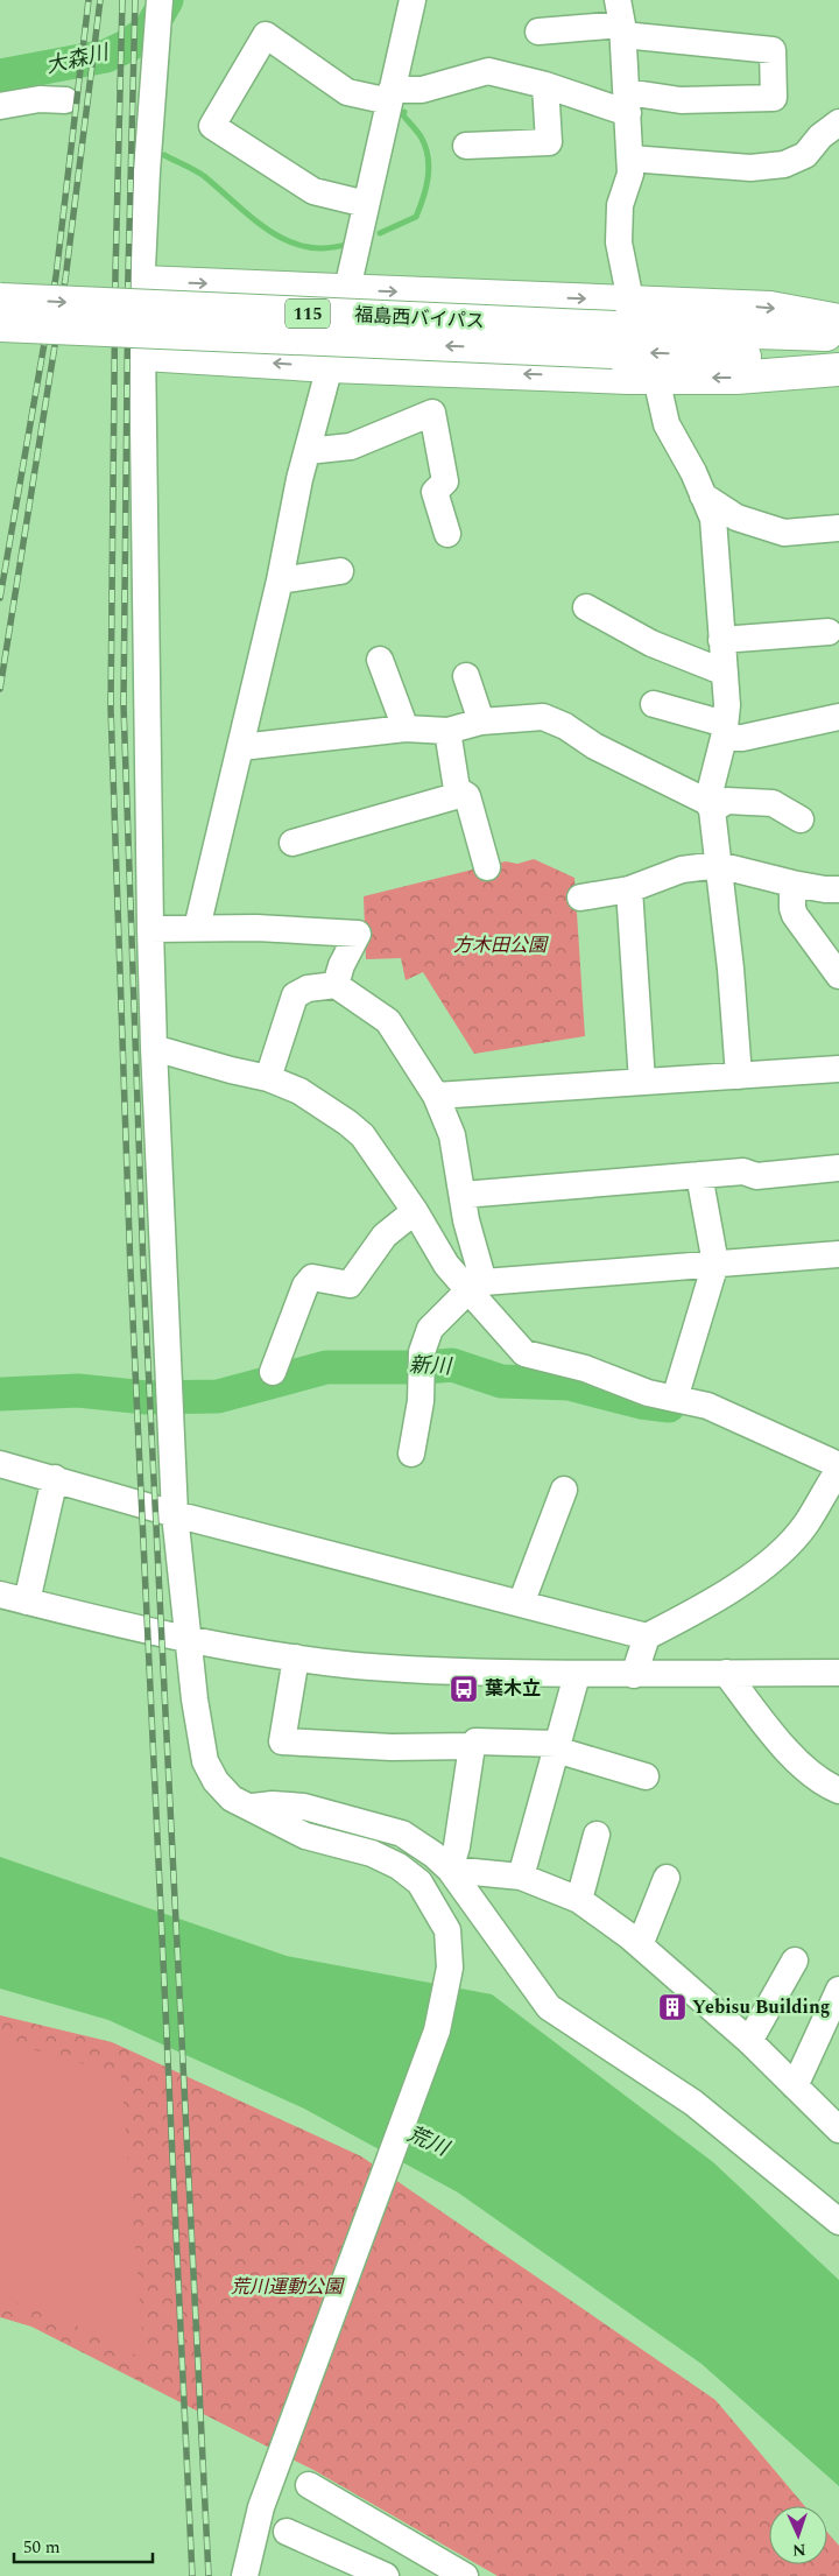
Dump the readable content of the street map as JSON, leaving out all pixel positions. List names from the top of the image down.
{
  "streets": {
    "highway": ["115", "福島西バイパス"]
  },
  "water": ["大森川", "新川", "荒川"],
  "parks": ["方木田公園", "荒川運動公園"],
  "places": {
    "bus stop": ["葉木立"],
    "building": ["Yebisu Building"]
  },
  "scale_bar": "50 m",
  "north": "bottom"
}
